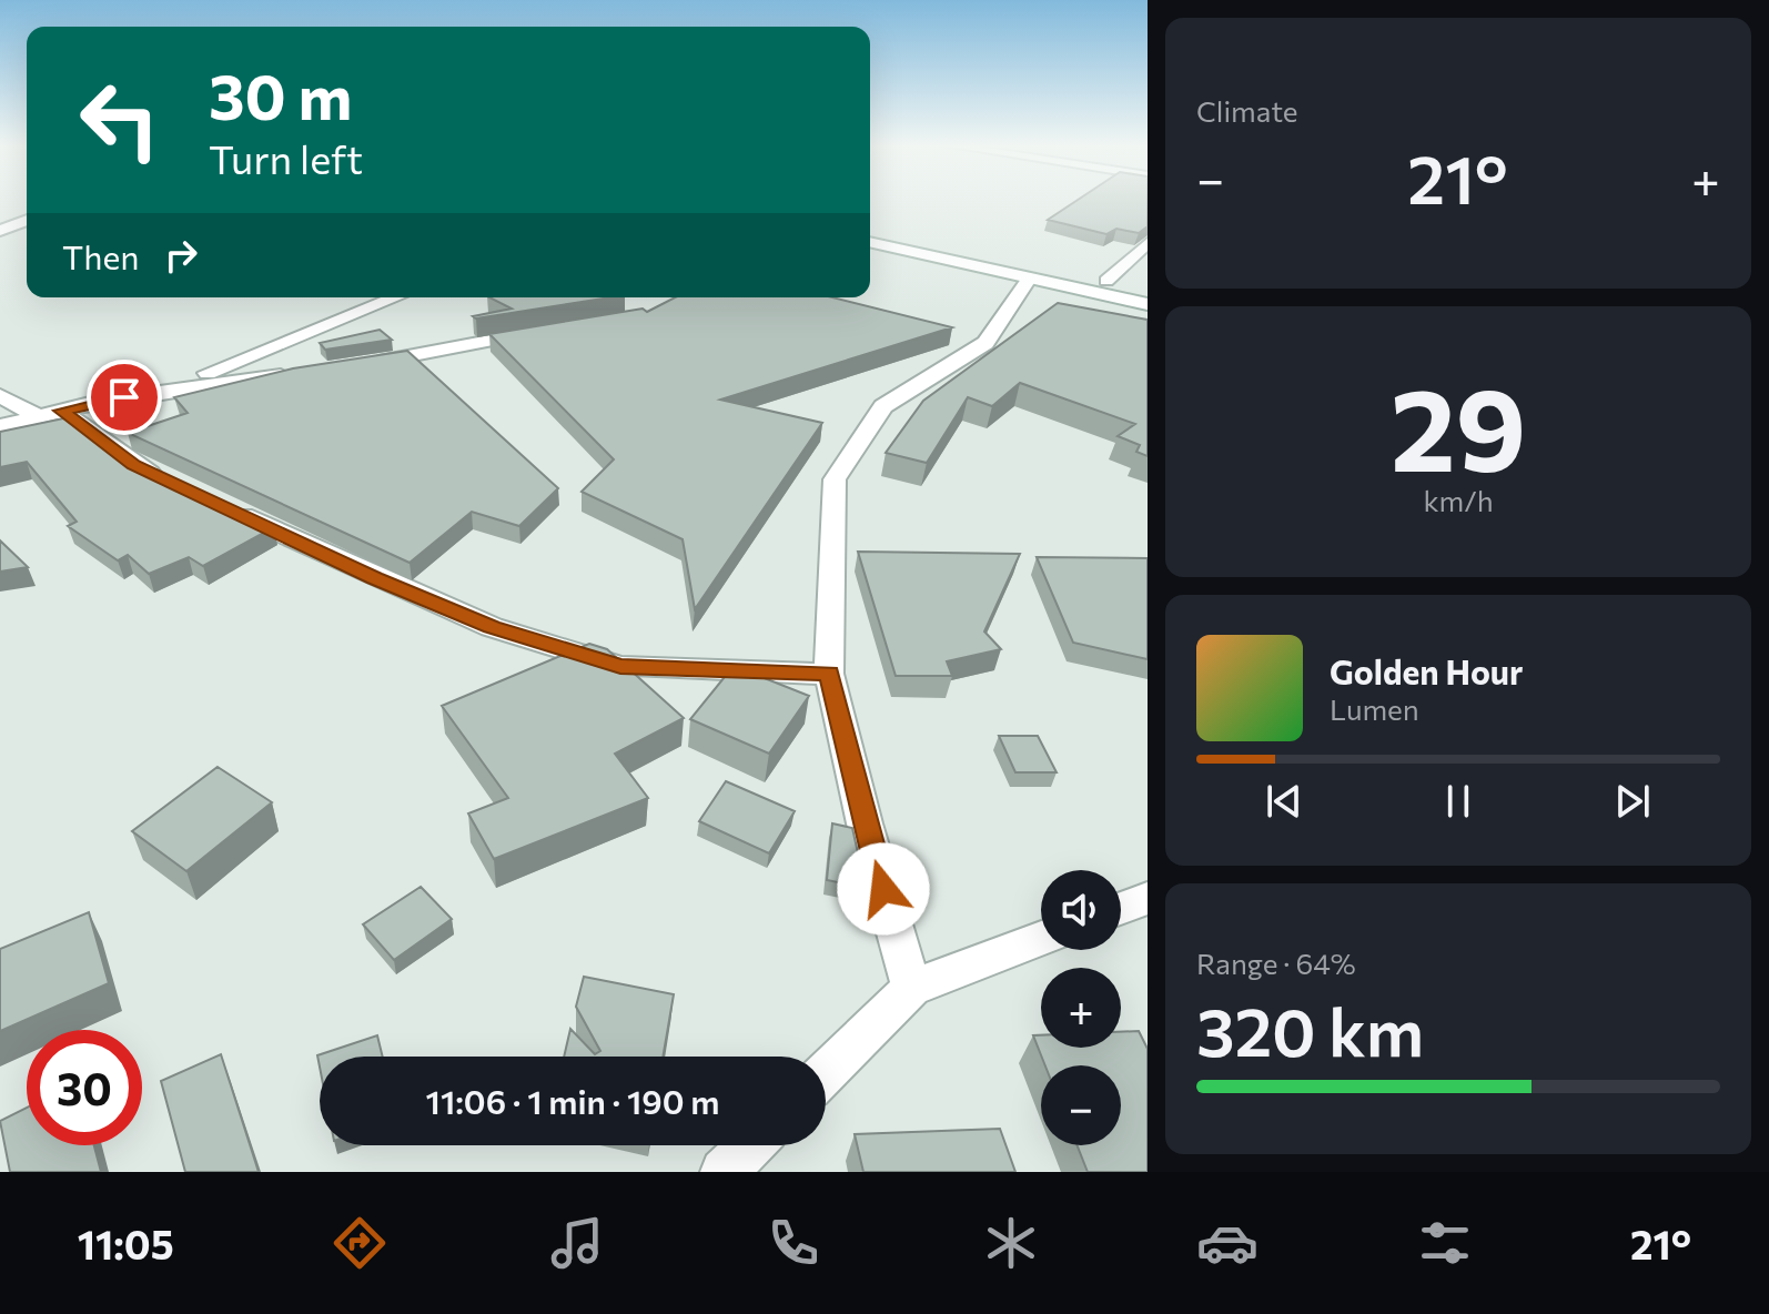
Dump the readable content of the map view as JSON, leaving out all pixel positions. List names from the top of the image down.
{
  "page": {
    "tile": [
      "Climate",
      ["29", "km/h"],
      ["Range · 64%", "320 km"]
    ],
    "turn": ["30 m", "Turn left"],
    "heat": ["−", "21°", "+"],
    "then": "Then",
    "song": ["Golden Hour", "Lumen"],
    "map_buttons": ["+", "−"],
    "limit": "30",
    "trip": "11:06 · 1 min · 190 m",
    "tabs": ["11:05", "21°"]
  }
}
